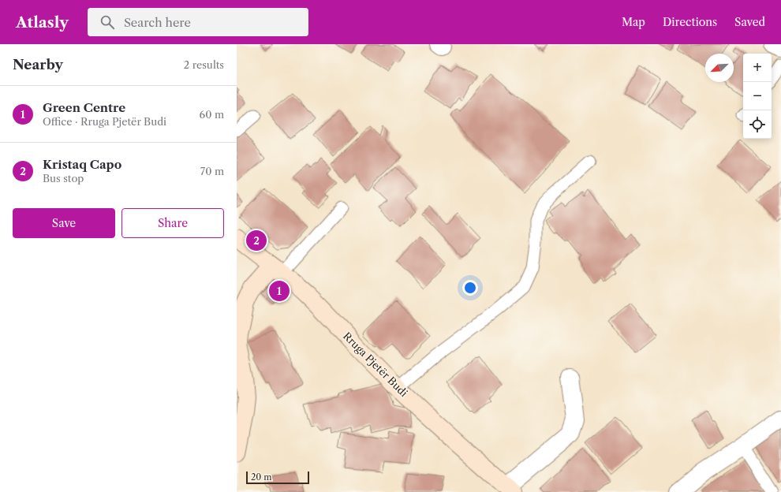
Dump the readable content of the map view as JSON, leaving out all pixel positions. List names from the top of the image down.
{
  "streets": {
    "street": ["Rruga Pjetër Budi"]
  },
  "scale_bar": "20 m",
  "north": "bottom left",
  "page": {
    "header": "Atlasly",
    "search": "Search here",
    "nav": ["Map", "Directions", "Saved"],
    "heading": ["Nearby", "2 results"],
    "map_buttons": ["+", "−"],
    "list": [
      {
        "mark": "1",
        "name": "Green Centre",
        "note": "Office · Rruga Pjetër Budi",
        "value": "60 m"
      },
      {
        "mark": "2",
        "name": "Kristaq Capo",
        "note": "Bus stop",
        "value": "70 m"
      }
    ],
    "buttons": ["Save", "Share"],
    "pins": ["2", "1"],
    "scale": "20 m"
  }
}
